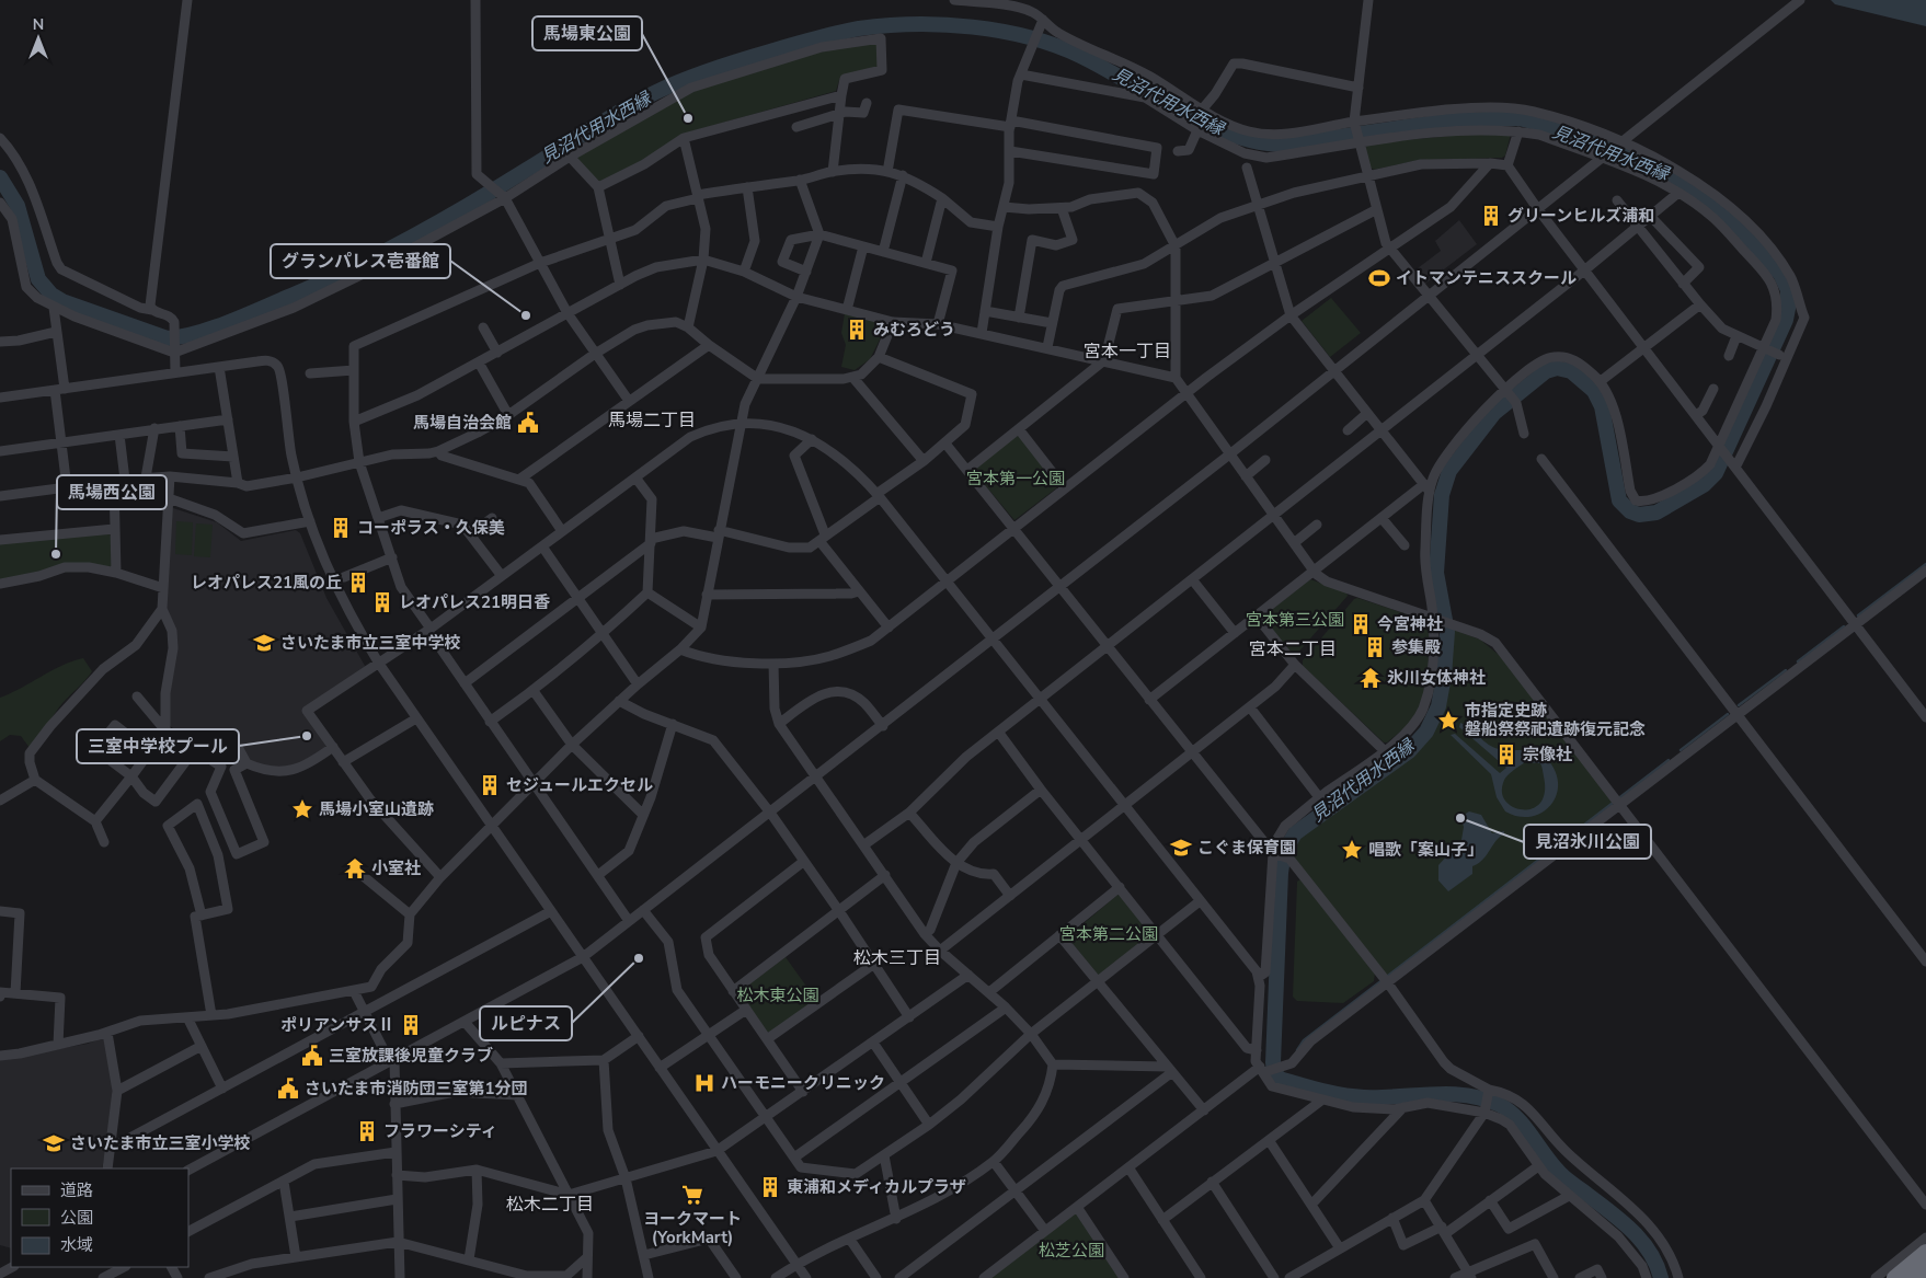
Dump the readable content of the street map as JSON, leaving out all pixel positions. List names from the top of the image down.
{
  "districts": [
    "宮本一丁目",
    "馬場二丁目",
    "宮本二丁目",
    "松木三丁目",
    "松木二丁目"
  ],
  "water": ["見沼代用水西縁"],
  "parks": [
    "宮本第一公園",
    "宮本第三公園",
    "宮本第二公園",
    "松木東公園",
    "松芝公園"
  ],
  "places": {
    "other": [
      "馬場東公園",
      "グランパレス壱番館",
      "馬場西公園",
      "三室中学校プール",
      "見沼氷川公園",
      "ルピナス"
    ],
    "building": [
      "グリーンヒルズ浦和",
      "みむろどう",
      "コーポラス・久保美",
      "レオパレス21風の丘",
      "レオパレス21明日香",
      "今宮神社",
      "参集殿",
      "宗像社",
      "セジュールエクセル",
      "ポリアンサスⅡ",
      "フラワーシティ",
      "東浦和メディカルプラザ"
    ],
    "sports": ["イトマンテニススクール"],
    "public building": ["馬場自治会館", "三室放課後児童クラブ", "さいたま市消防団三室第1分団"],
    "school or university": ["さいたま市立三室中学校", "こぐま保育園", "さいたま市立三室小学校"],
    "temple": ["氷川女体神社", "小室社"],
    "place": ["市指定史跡 磐船祭祭祀遺跡復元記念", "馬場小室山遺跡", "唱歌「案山子」"],
    "hospital": ["ハーモニークリニック"],
    "supermarket": ["ヨークマート (YorkMart)"]
  },
  "legend": ["道路", "公園", "水域"],
  "north": "top"
}
